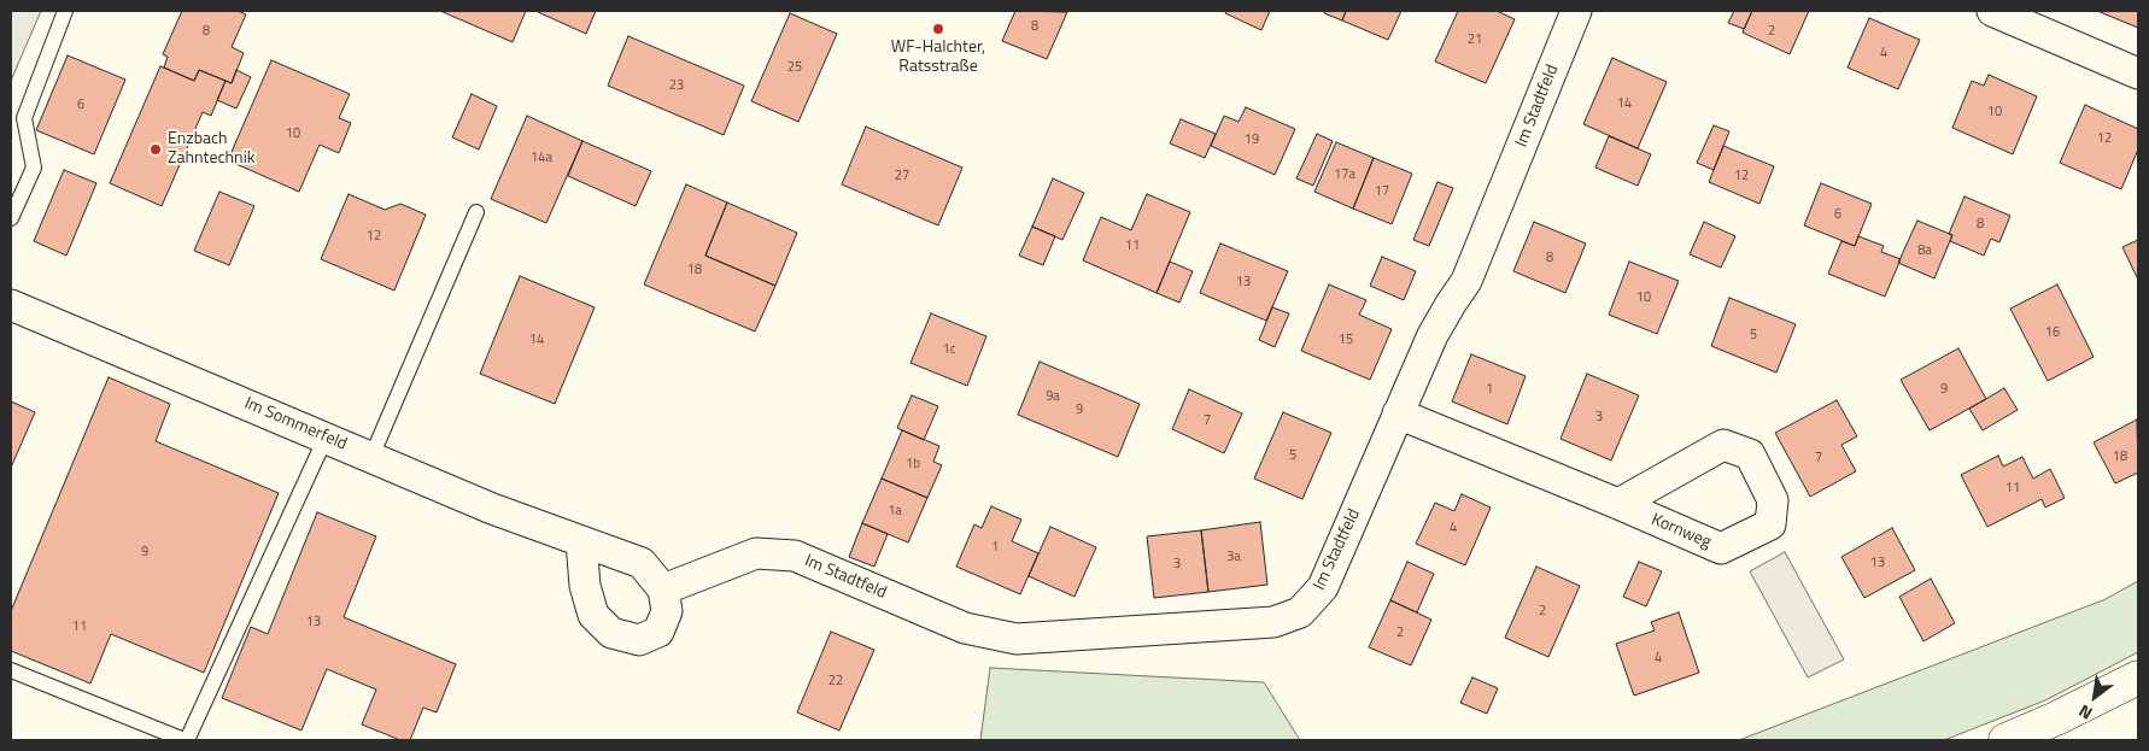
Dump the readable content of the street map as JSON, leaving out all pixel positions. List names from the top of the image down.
{
  "streets": {
    "street": ["Im Stadtfeld", "Im Sommerfeld", "Kornweg"]
  },
  "crossings": [
    ["Im Stadtfeld", "Im Sommerfeld"],
    ["Im Stadtfeld", "Kornweg"]
  ],
  "places": ["WF-Halchter, Ratsstraße", "Enzbach Zahntechnik"],
  "house_numbers": [
    "8",
    "8",
    "2",
    "21",
    "4",
    "25",
    "23",
    "14",
    "6",
    "10",
    "10",
    "12",
    "19",
    "14a",
    "17a",
    "27",
    "12",
    "17",
    "6",
    "8",
    "12",
    "11",
    "8a",
    "8",
    "18",
    "13",
    "10",
    "16",
    "5",
    "14",
    "15",
    "1c",
    "1",
    "9",
    "9a",
    "9",
    "3",
    "7",
    "5",
    "18",
    "7",
    "1b",
    "11",
    "1a",
    "4",
    "1",
    "9",
    "3a",
    "13",
    "3",
    "2",
    "13",
    "11",
    "2",
    "4",
    "22"
  ],
  "north": "bottom left"
}
